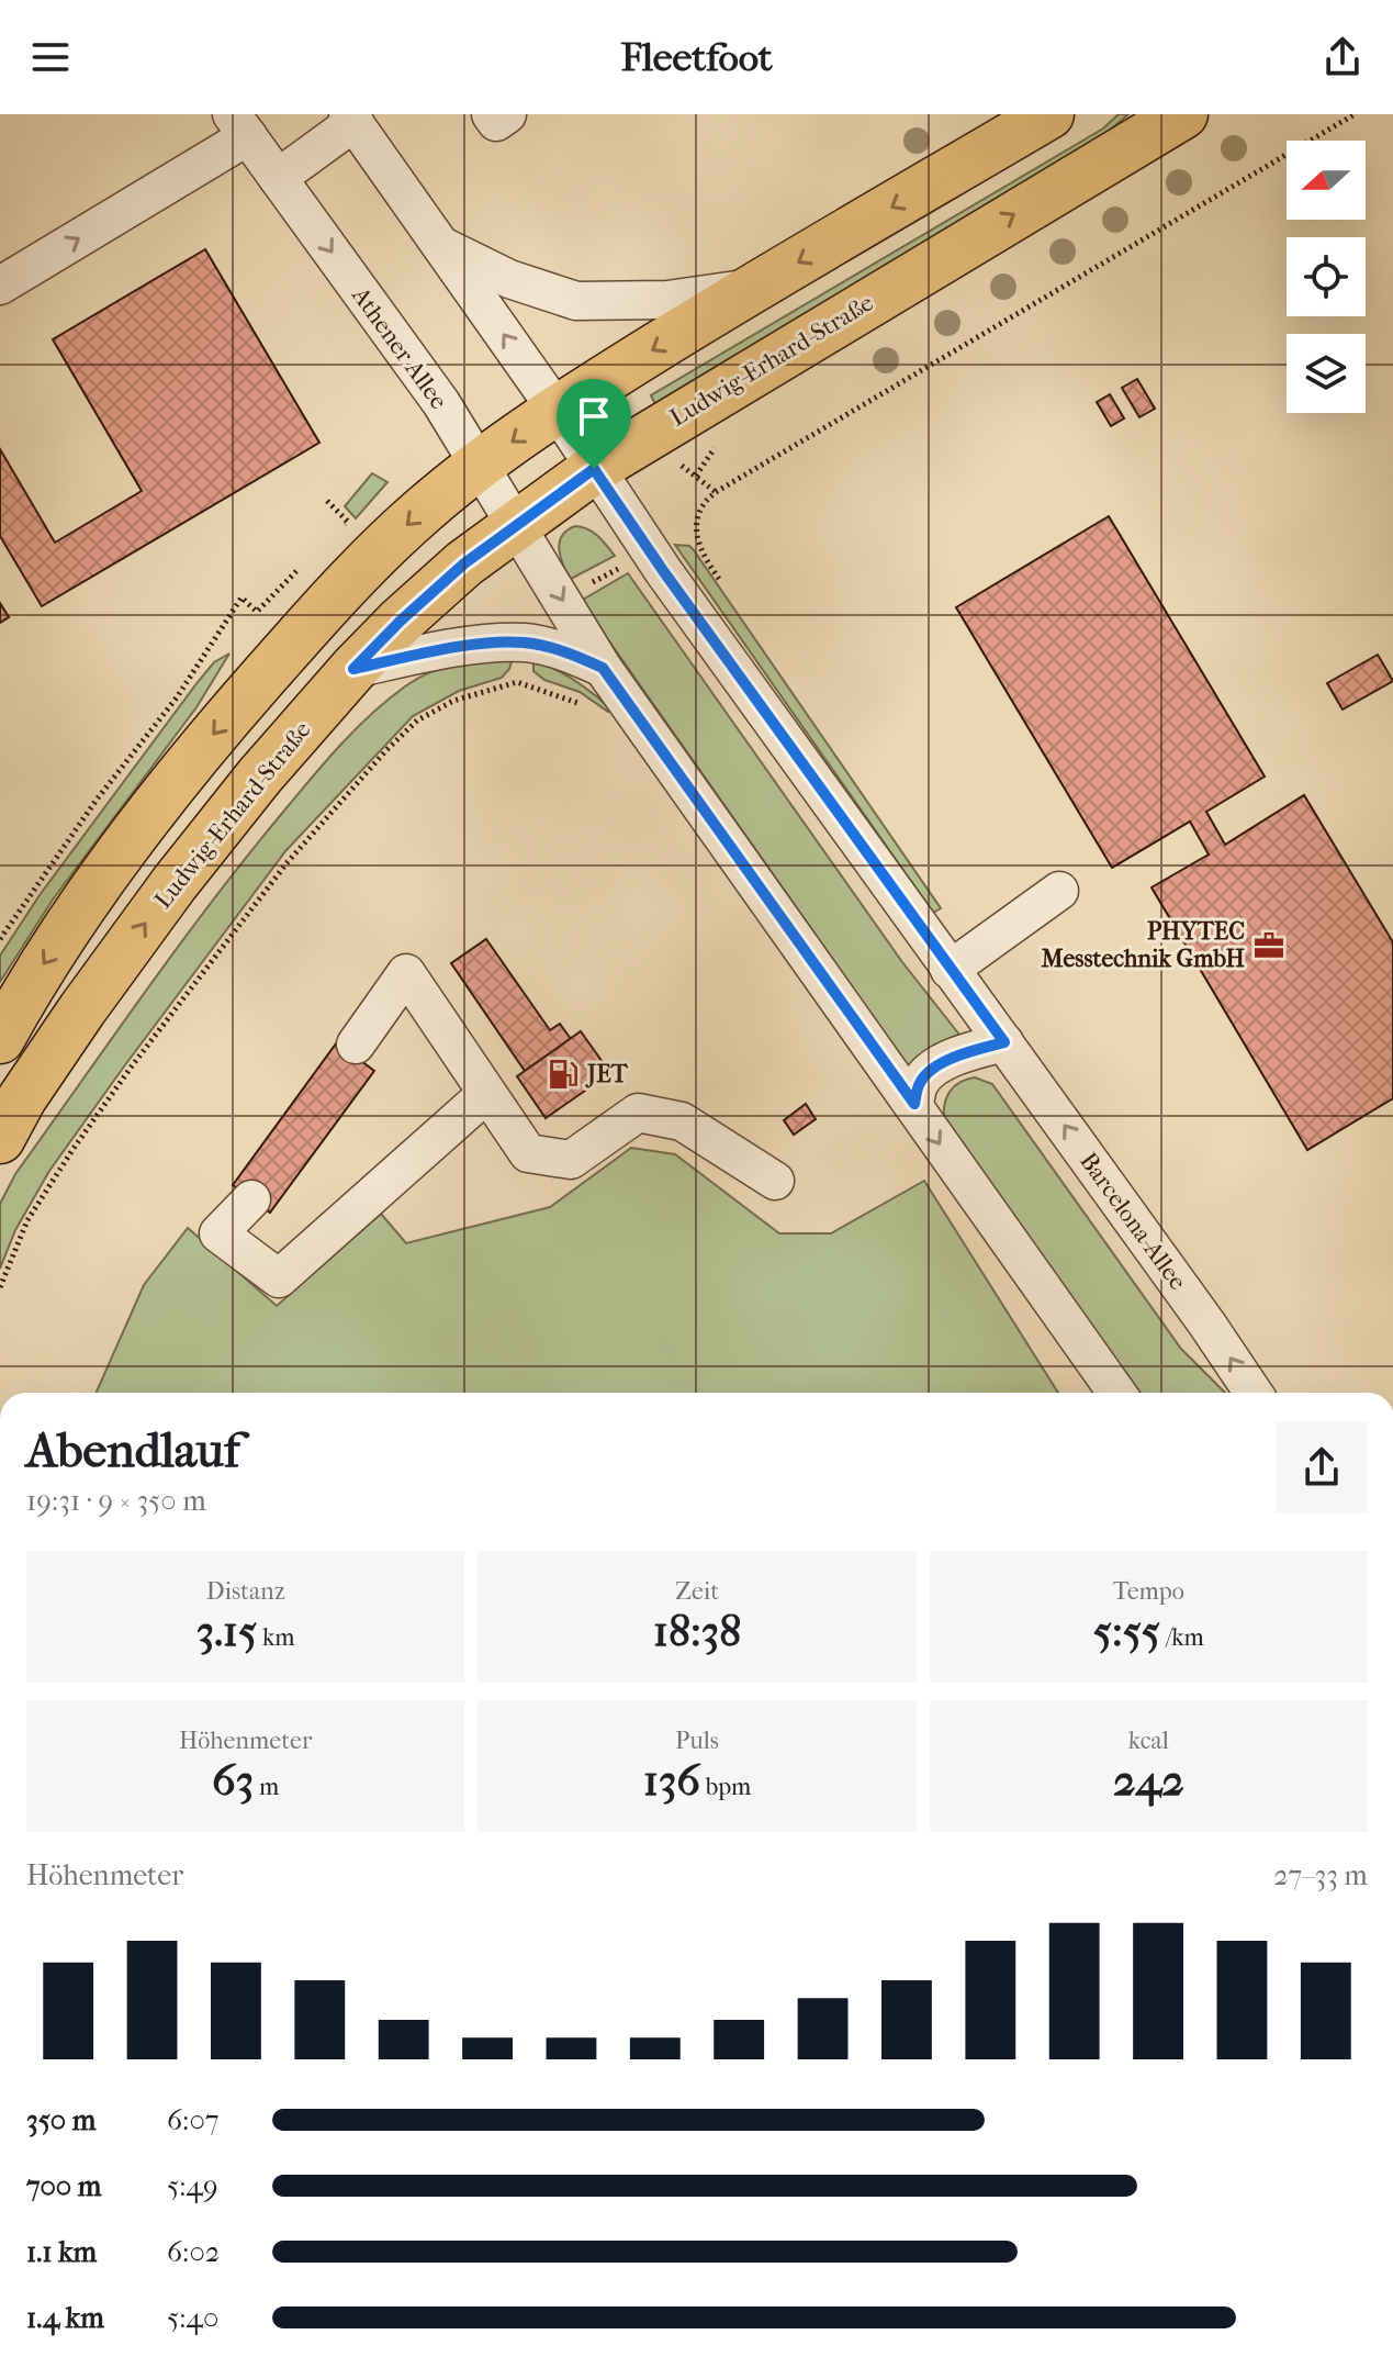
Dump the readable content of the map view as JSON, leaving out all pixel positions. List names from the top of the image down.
{
  "streets": {
    "main road": ["Ludwig-Erhard-Straße"],
    "street": ["Athener Allee", "Barcelona-Allee"]
  },
  "crossings": [
    ["Athener Allee", "Ludwig-Erhard-Straße"],
    ["Ludwig-Erhard-Straße", "Barcelona-Allee"]
  ],
  "places": {
    "office": ["PHYTEC Messtechnik GmbH"],
    "fuel station": ["JET"]
  },
  "north": "left",
  "page": {
    "header": "Fleetfoot",
    "heading": ["Abendlauf", "19:31 · 9 × 350 m"],
    "stats": [
      ["Distanz", "3.15 km"],
      ["Zeit", "18:38"],
      ["Tempo", "5:55 /km"],
      ["Höhenmeter", "63 m"],
      ["Puls", "136 bpm"],
      ["kcal", "242"]
    ],
    "chart": ["Höhenmeter", "27–33 m"],
    "list": [
      {
        "name": "350 m",
        "note": "6:07"
      },
      {
        "name": "700 m",
        "note": "5:49"
      },
      {
        "name": "1.1 km",
        "note": "6:02"
      },
      {
        "name": "1.4 km",
        "note": "5:40"
      }
    ]
  }
}
